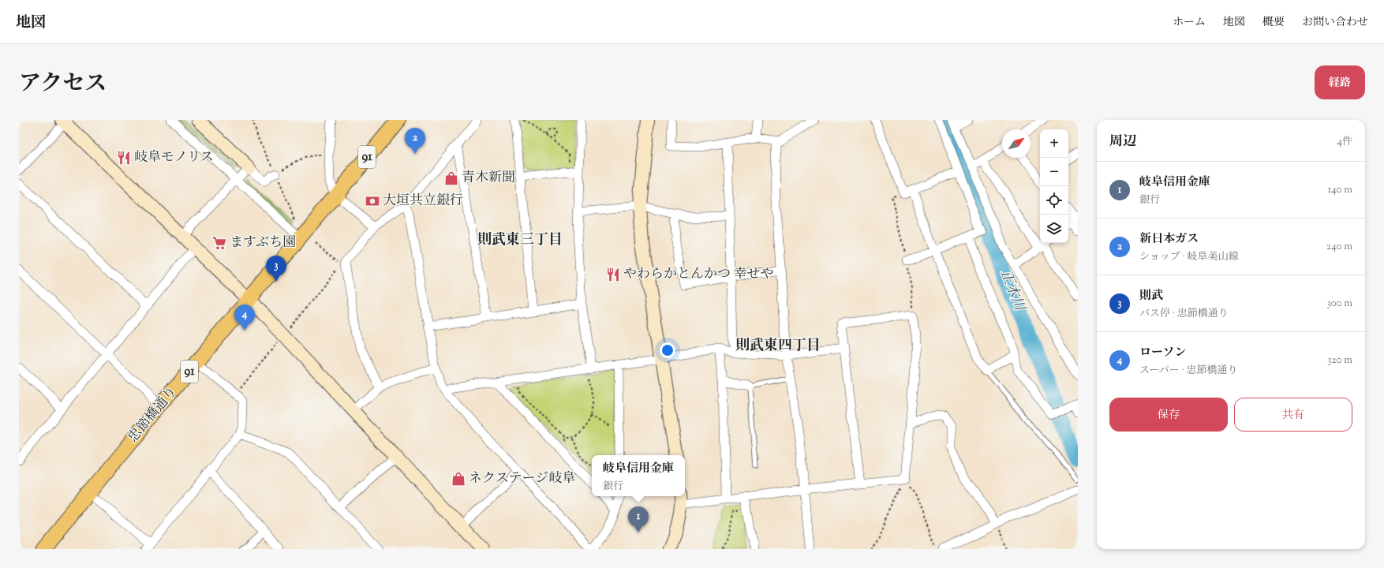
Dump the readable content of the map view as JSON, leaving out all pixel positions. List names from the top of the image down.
{
  "streets": {
    "main road": ["91", "忠節橋通り"]
  },
  "crossings": [
    ["91", "忠節橋通り"]
  ],
  "districts": ["則武東三丁目", "則武東四丁目"],
  "water": ["正木川"],
  "places": {
    "restaurant": ["岐阜モノリス", "やわらかとんかつ 幸せや"],
    "shop": ["青木新聞", "ネクステージ岐阜"],
    "bank": ["大垣共立銀行"],
    "supermarket": ["ますぶち園"]
  },
  "north": "top right",
  "page": {
    "header": "地図",
    "nav": [
      "ホーム",
      "地図",
      "概要",
      "お問い合わせ"
    ],
    "title": "アクセス",
    "buttons": [
      "経路",
      ["保存", "共有"]
    ],
    "heading": ["周辺", "4件"],
    "pins": [
      "2",
      "3",
      "4",
      "1"
    ],
    "map_buttons": ["+", "−"],
    "list": [
      {
        "mark": "1",
        "name": "岐阜信用金庫",
        "note": "銀行",
        "value": "140 m"
      },
      {
        "mark": "2",
        "name": "新日本ガス",
        "note": "ショップ · 岐阜美山線",
        "value": "240 m"
      },
      {
        "mark": "3",
        "name": "則武",
        "note": "バス停 · 忠節橋通り",
        "value": "300 m"
      },
      {
        "mark": "4",
        "name": "ローソン",
        "note": "スーパー · 忠節橋通り",
        "value": "320 m"
      }
    ],
    "popup": ["岐阜信用金庫", "銀行"]
  }
}
